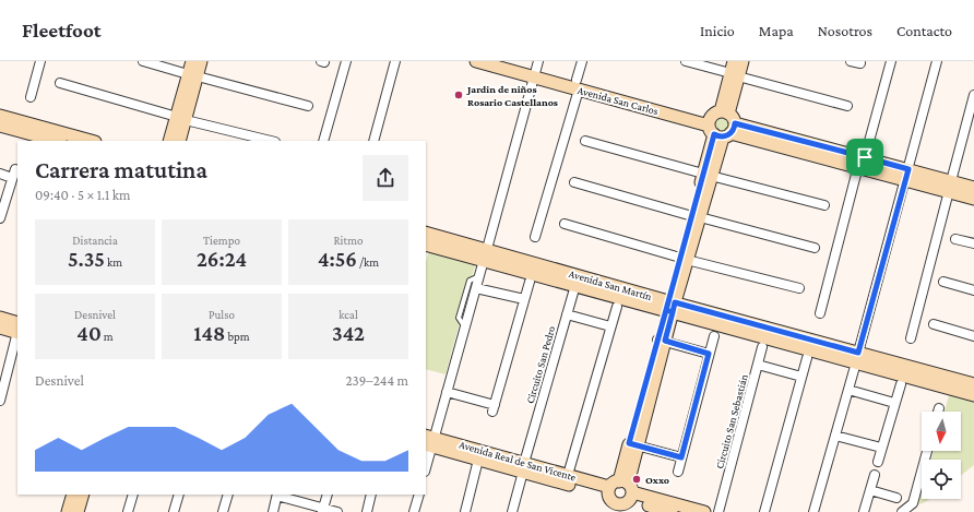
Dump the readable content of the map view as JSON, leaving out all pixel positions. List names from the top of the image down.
{
  "streets": {
    "street": [
      "Avenida San Carlos",
      "Avenida San Martín",
      "Circuito San Pedro",
      "Circuito San Sebastián",
      "Avenida Real de San Vicente"
    ]
  },
  "crossings": [
    ["Circuito San Pedro", "Avenida Real de San Vicente"]
  ],
  "places": ["Jardin de niños Rosario Castellanos", "Oxxo"],
  "north": "bottom",
  "page": {
    "header": "Fleetfoot",
    "nav": [
      "Inicio",
      "Mapa",
      "Nosotros",
      "Contacto"
    ],
    "heading": ["Carrera matutina", "09:40 · 5 × 1.1 km"],
    "stats": [
      ["Distancia", "5.35 km"],
      ["Tiempo", "26:24"],
      ["Ritmo", "4:56 /km"],
      ["Desnivel", "40 m"],
      ["Pulso", "148 bpm"],
      ["kcal", "342"]
    ],
    "chart": ["Desnivel", "239–244 m"]
  }
}
